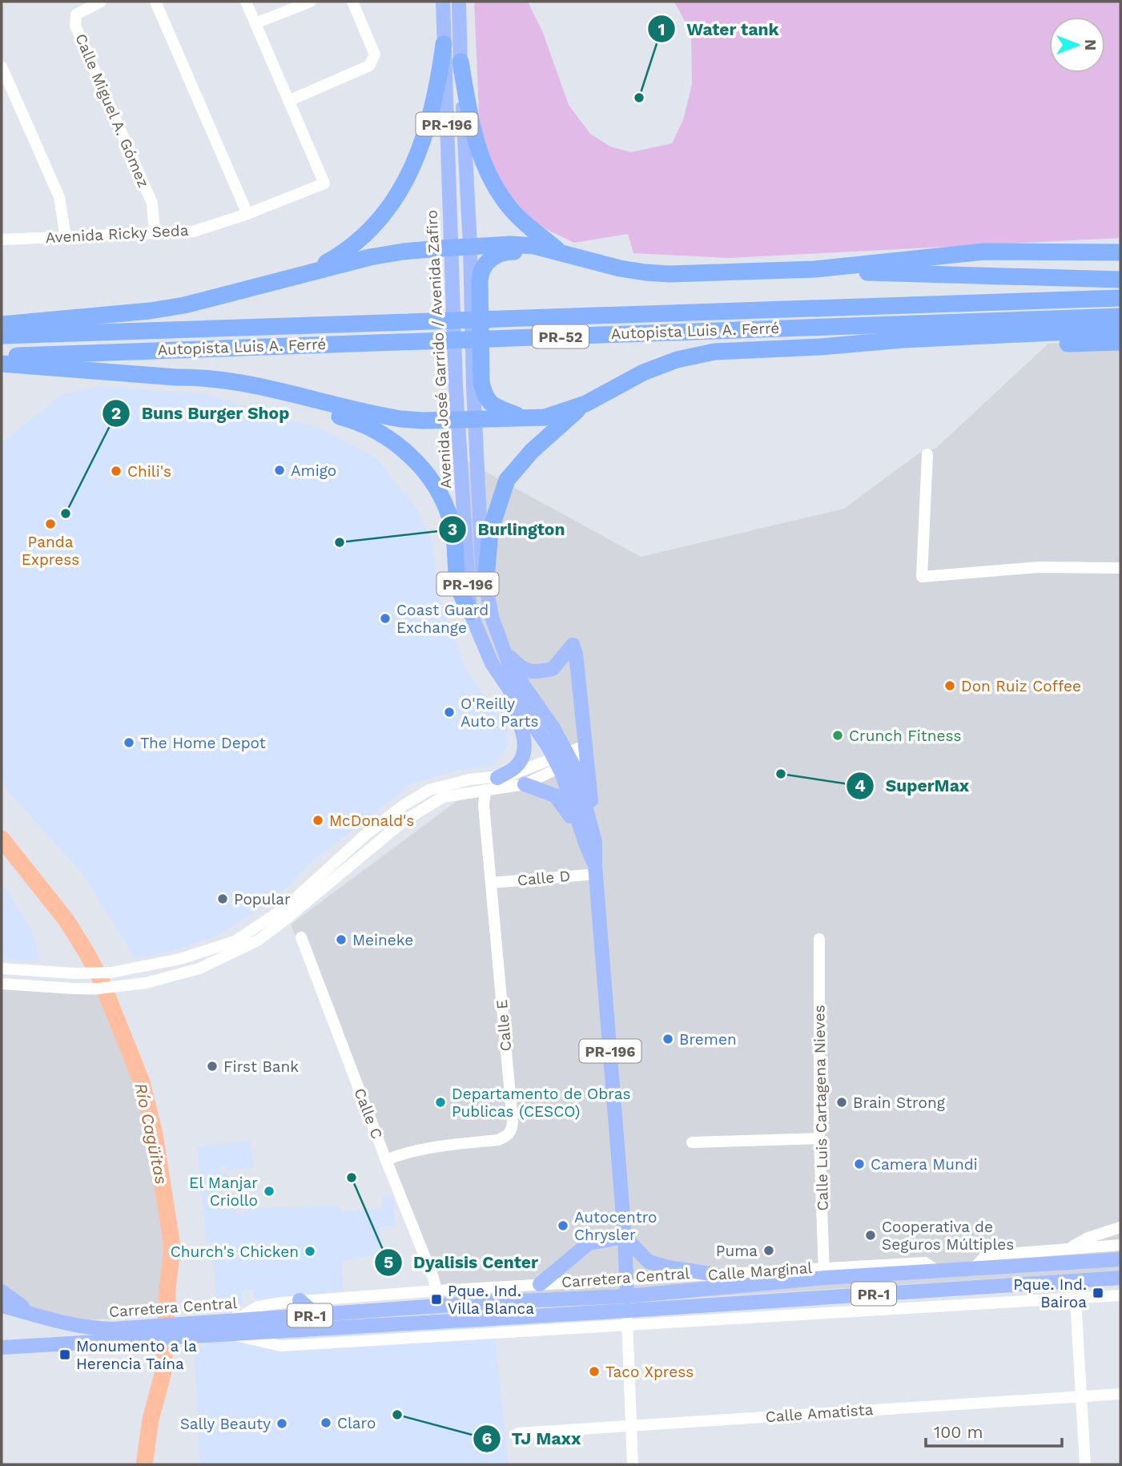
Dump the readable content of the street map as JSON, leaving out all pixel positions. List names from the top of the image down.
{
  "streets": {
    "highway": ["Autopista Luis A. Ferré", "PR-52"],
    "main road": [
      "PR-196",
      "Avenida José Garrido / Avenida Zafiro",
      "Carretera Central",
      "PR-1"
    ],
    "street": [
      "Calle Miguel A. Gómez",
      "Avenida Ricky Seda",
      "Calle D",
      "Calle E",
      "Calle Luis Cartagena Nieves",
      "Calle C",
      "Calle Marginal",
      "Calle Amatista"
    ]
  },
  "crossings": [
    ["Calle Miguel A. Gómez", "Avenida Ricky Seda"],
    ["PR-196", "Avenida José Garrido / Avenida Zafiro"],
    ["PR-196", "Calle Marginal"],
    ["PR-196", "Carretera Central"],
    ["Avenida José Garrido / Avenida Zafiro", "Calle D"],
    ["Avenida José Garrido / Avenida Zafiro", "Calle Marginal"],
    ["Calle D", "Calle E"],
    ["Calle E", "Calle C"],
    ["Calle Luis Cartagena Nieves", "Calle Marginal"],
    ["Calle Luis Cartagena Nieves", "Carretera Central"],
    ["Calle C", "Calle Marginal"],
    ["Calle Marginal", "Carretera Central"]
  ],
  "water": ["Río Cagüitas"],
  "places": {
    "other": [
      "Water tank",
      "Amigo",
      "Chili's",
      "Buns Burger Shop",
      "Panda Express",
      "Burlington",
      "Coast Guard Exchange",
      "Don Ruiz Coffee",
      "O'Reilly Auto Parts",
      "Crunch Fitness",
      "The Home Depot",
      "SuperMax",
      "McDonald's",
      "Popular",
      "Meineke",
      "Bremen",
      "First Bank",
      "Departamento de Obras Publicas (CESCO)",
      "Brain Strong",
      "Camera Mundi",
      "Dyalisis Center",
      "El Manjar Criollo",
      "Autocentro Chrysler",
      "Cooperativa de Seguros Múltiples",
      "Puma",
      "Church's Chicken",
      "Taco Xpress",
      "TJ Maxx",
      "Claro",
      "Sally Beauty"
    ],
    "transit": ["Pque. Ind. Bairoa", "Pque. Ind. Villa Blanca", "Monumento a la Herencia Taína"]
  },
  "scale_bar": "100 m",
  "north": "right"
}
